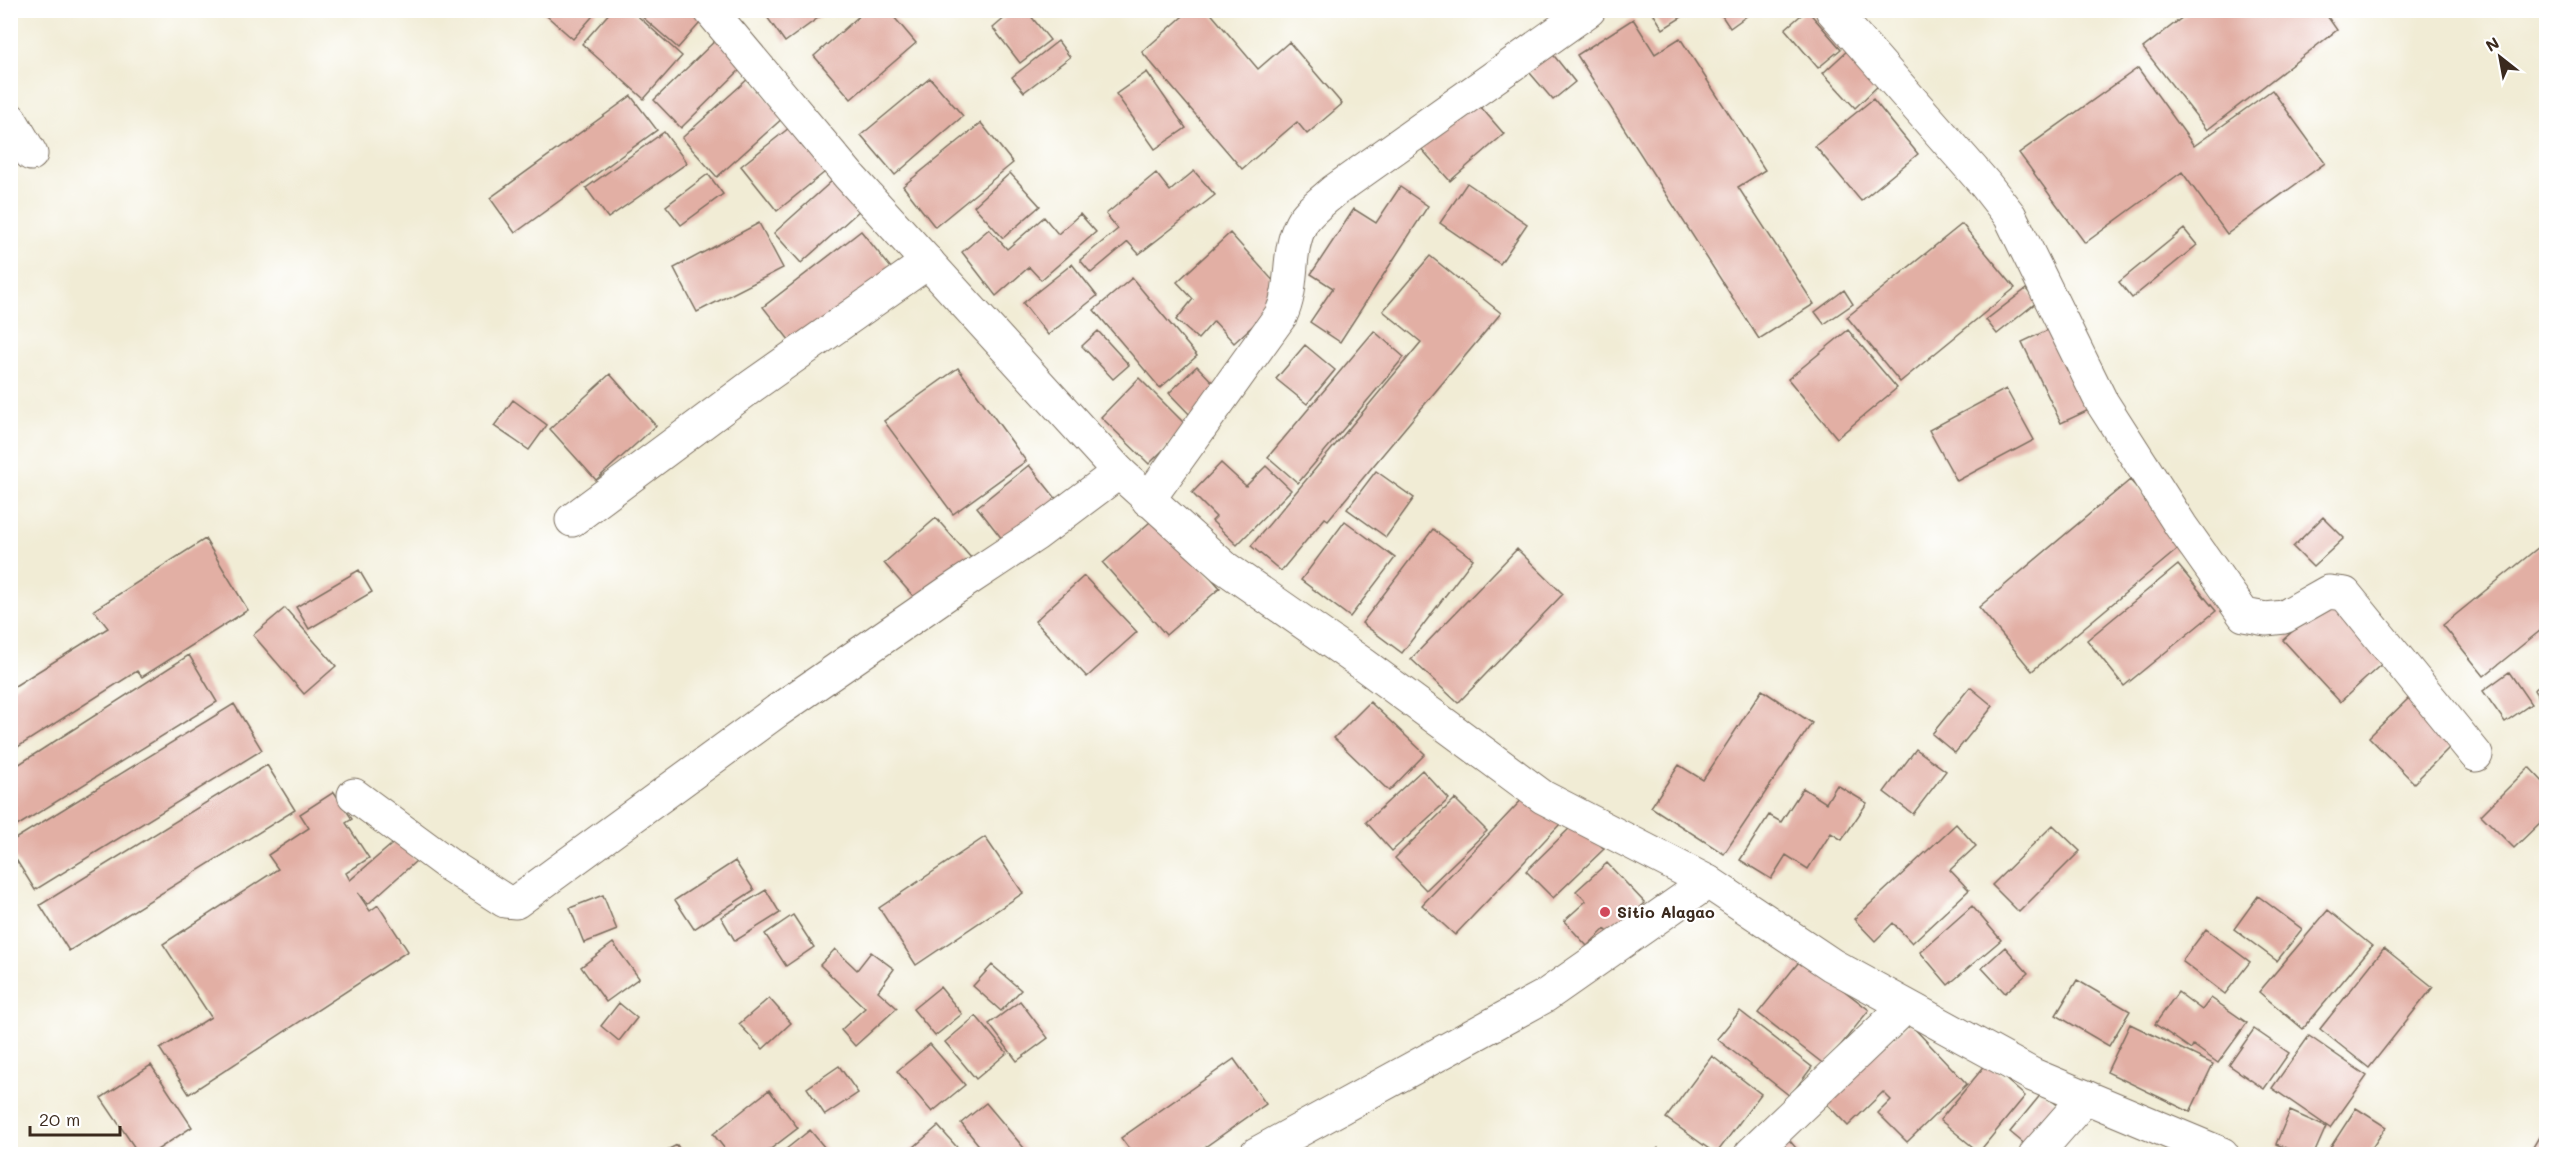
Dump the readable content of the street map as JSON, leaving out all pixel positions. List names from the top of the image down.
{
  "places": ["Sitio Alagao"],
  "scale_bar": "20 m",
  "north": "top left"
}
